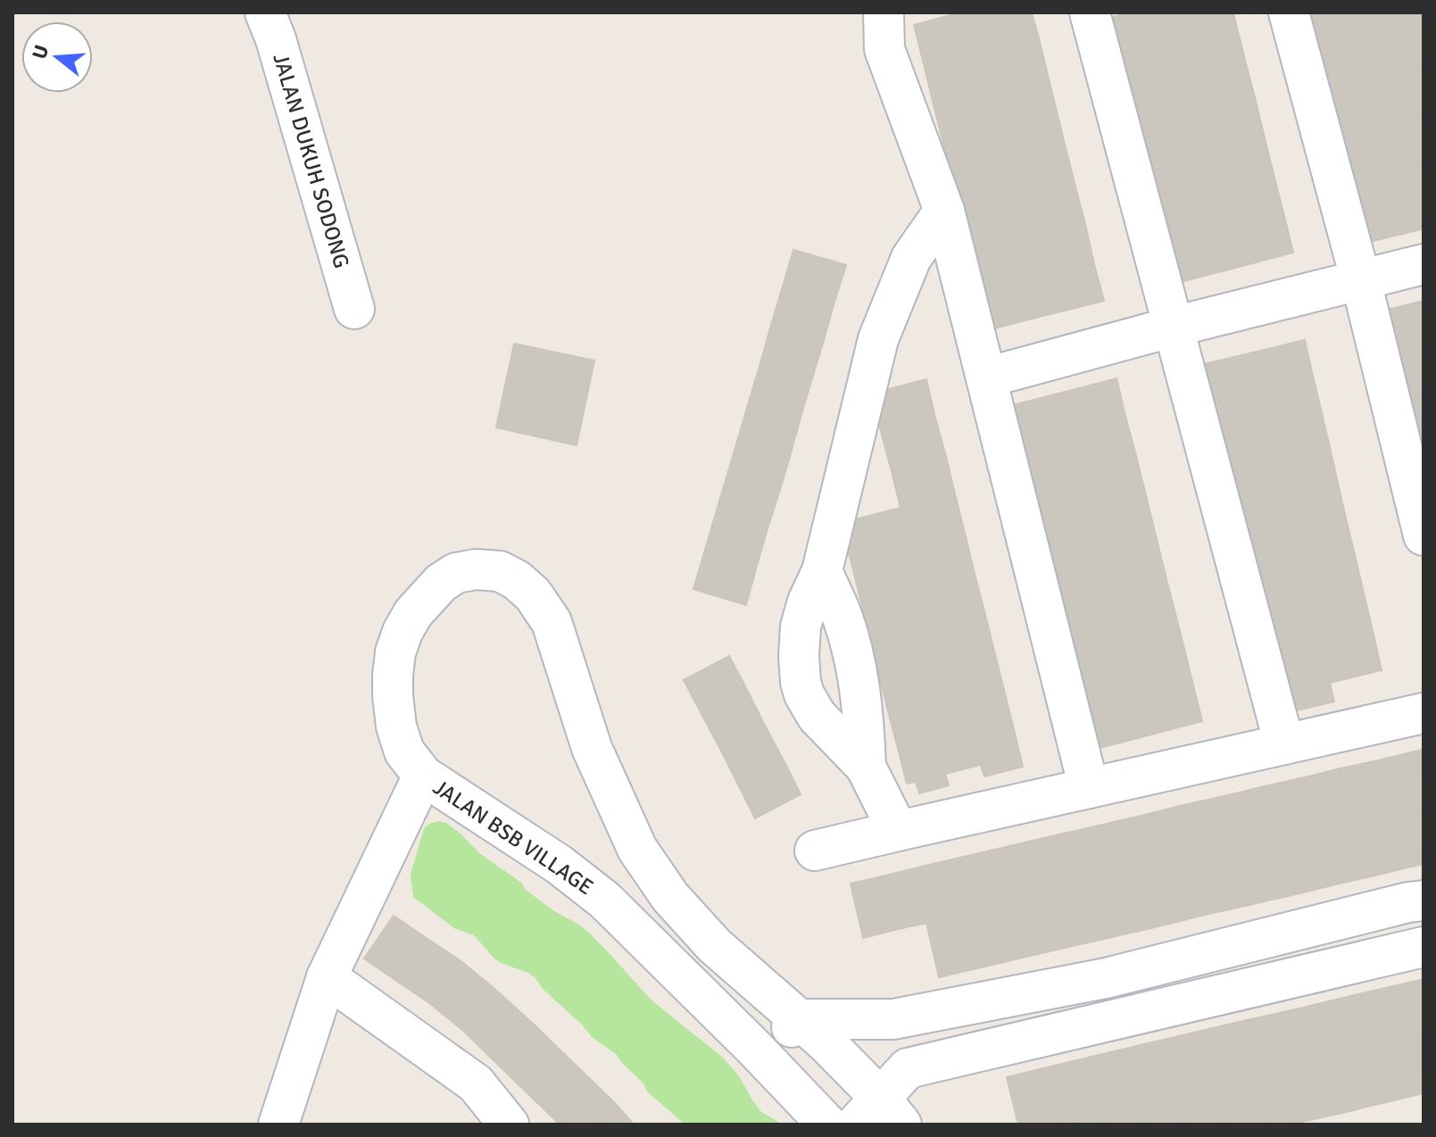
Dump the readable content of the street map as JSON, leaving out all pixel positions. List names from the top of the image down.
{
  "streets": {
    "street": ["JALAN DUKUH SODONG", "JALAN BSB VILLAGE"]
  },
  "north": "left"
}
